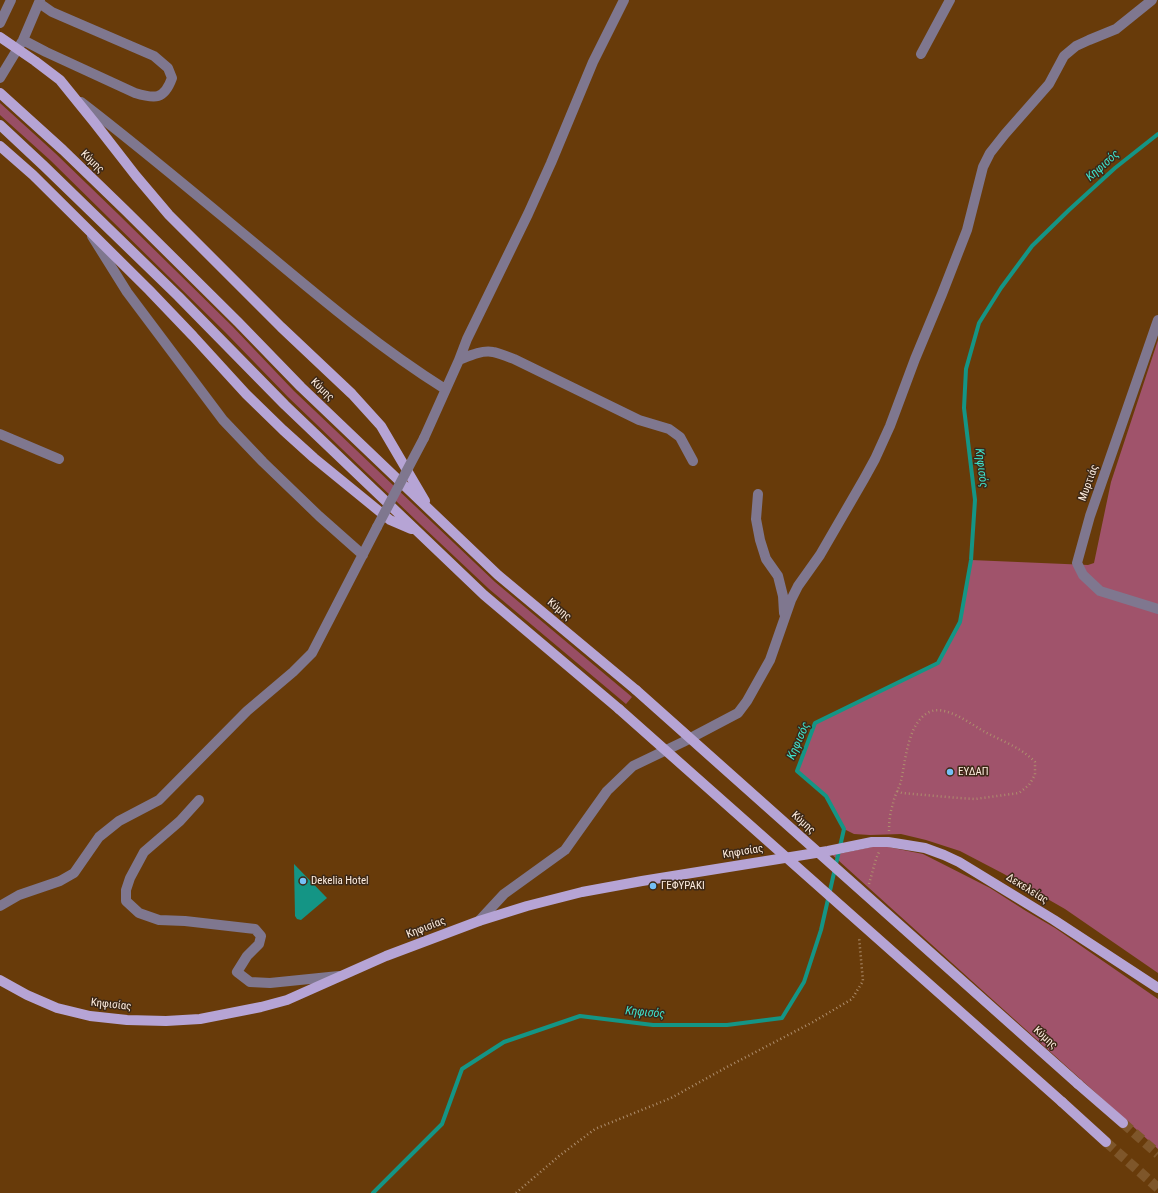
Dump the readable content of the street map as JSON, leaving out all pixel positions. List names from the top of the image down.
{
  "streets": {
    "main road": ["Κύμης", "Κηφισίας", "Δεκελείας"],
    "street": ["Μυρτιάς"]
  },
  "crossings": [
    ["Κηφισίας", "Δεκελείας"]
  ],
  "water": ["Κηφισός"],
  "places": ["ΕΥΔΑΠ", "Dekelia Hotel", "ΓΕΦΥΡΑΚΙ"]
}
